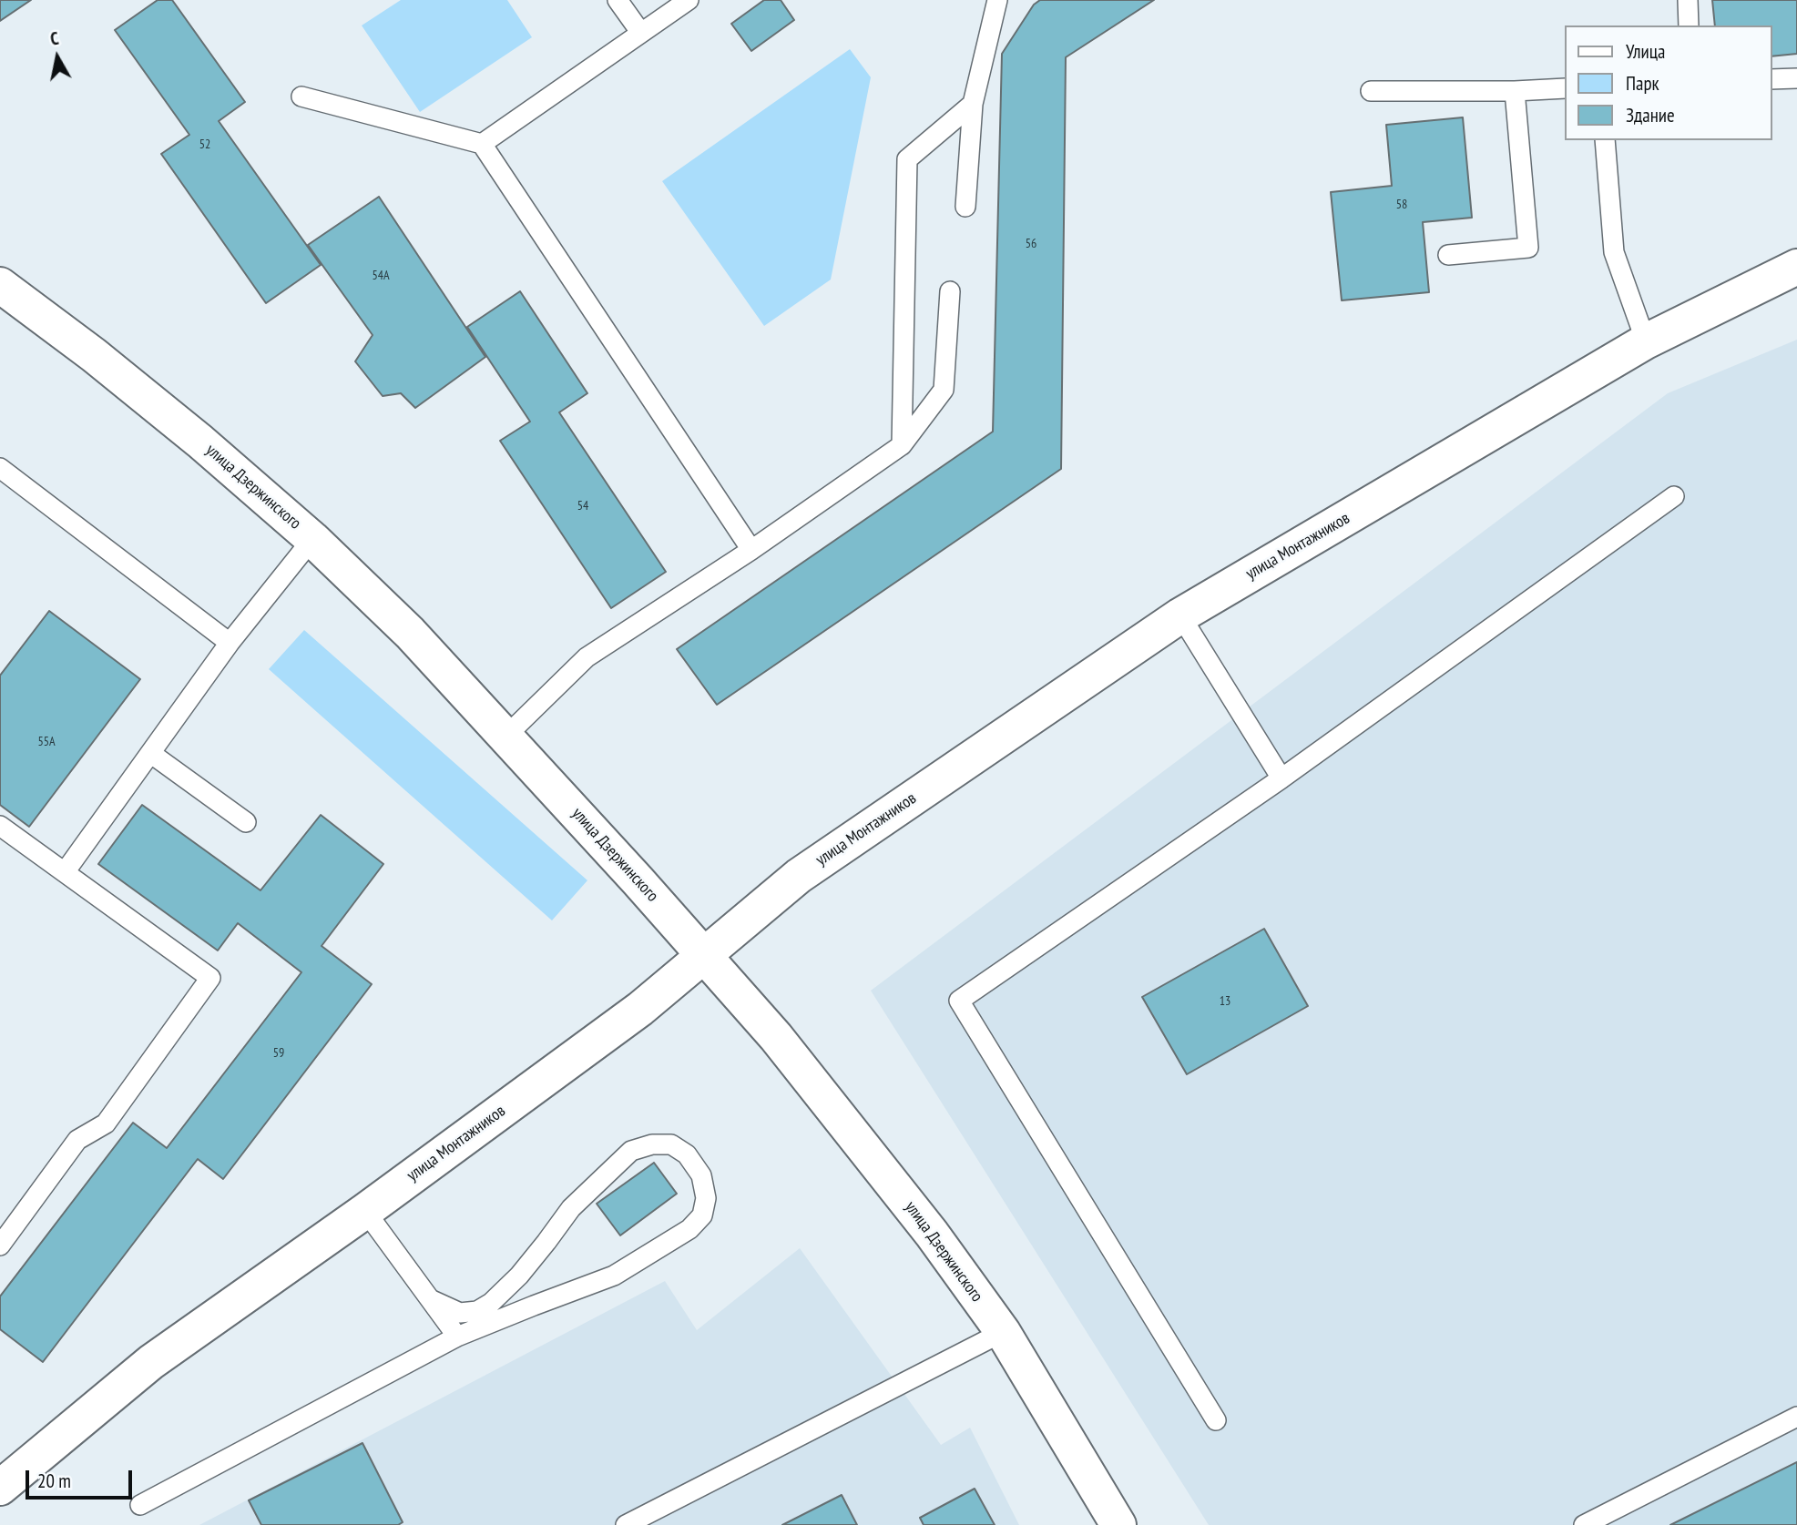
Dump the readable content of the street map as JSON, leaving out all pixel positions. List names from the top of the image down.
{
  "streets": {
    "street": ["улица Дзержинского", "улица Монтажников"]
  },
  "crossings": [
    ["улица Дзержинского", "улица Монтажников"]
  ],
  "house_numbers": [
    "52",
    "58",
    "56",
    "54А",
    "54",
    "55А",
    "13",
    "59"
  ],
  "legend": ["Улица", "Парк", "Здание"],
  "scale_bar": "20 m",
  "north": "top"
}
